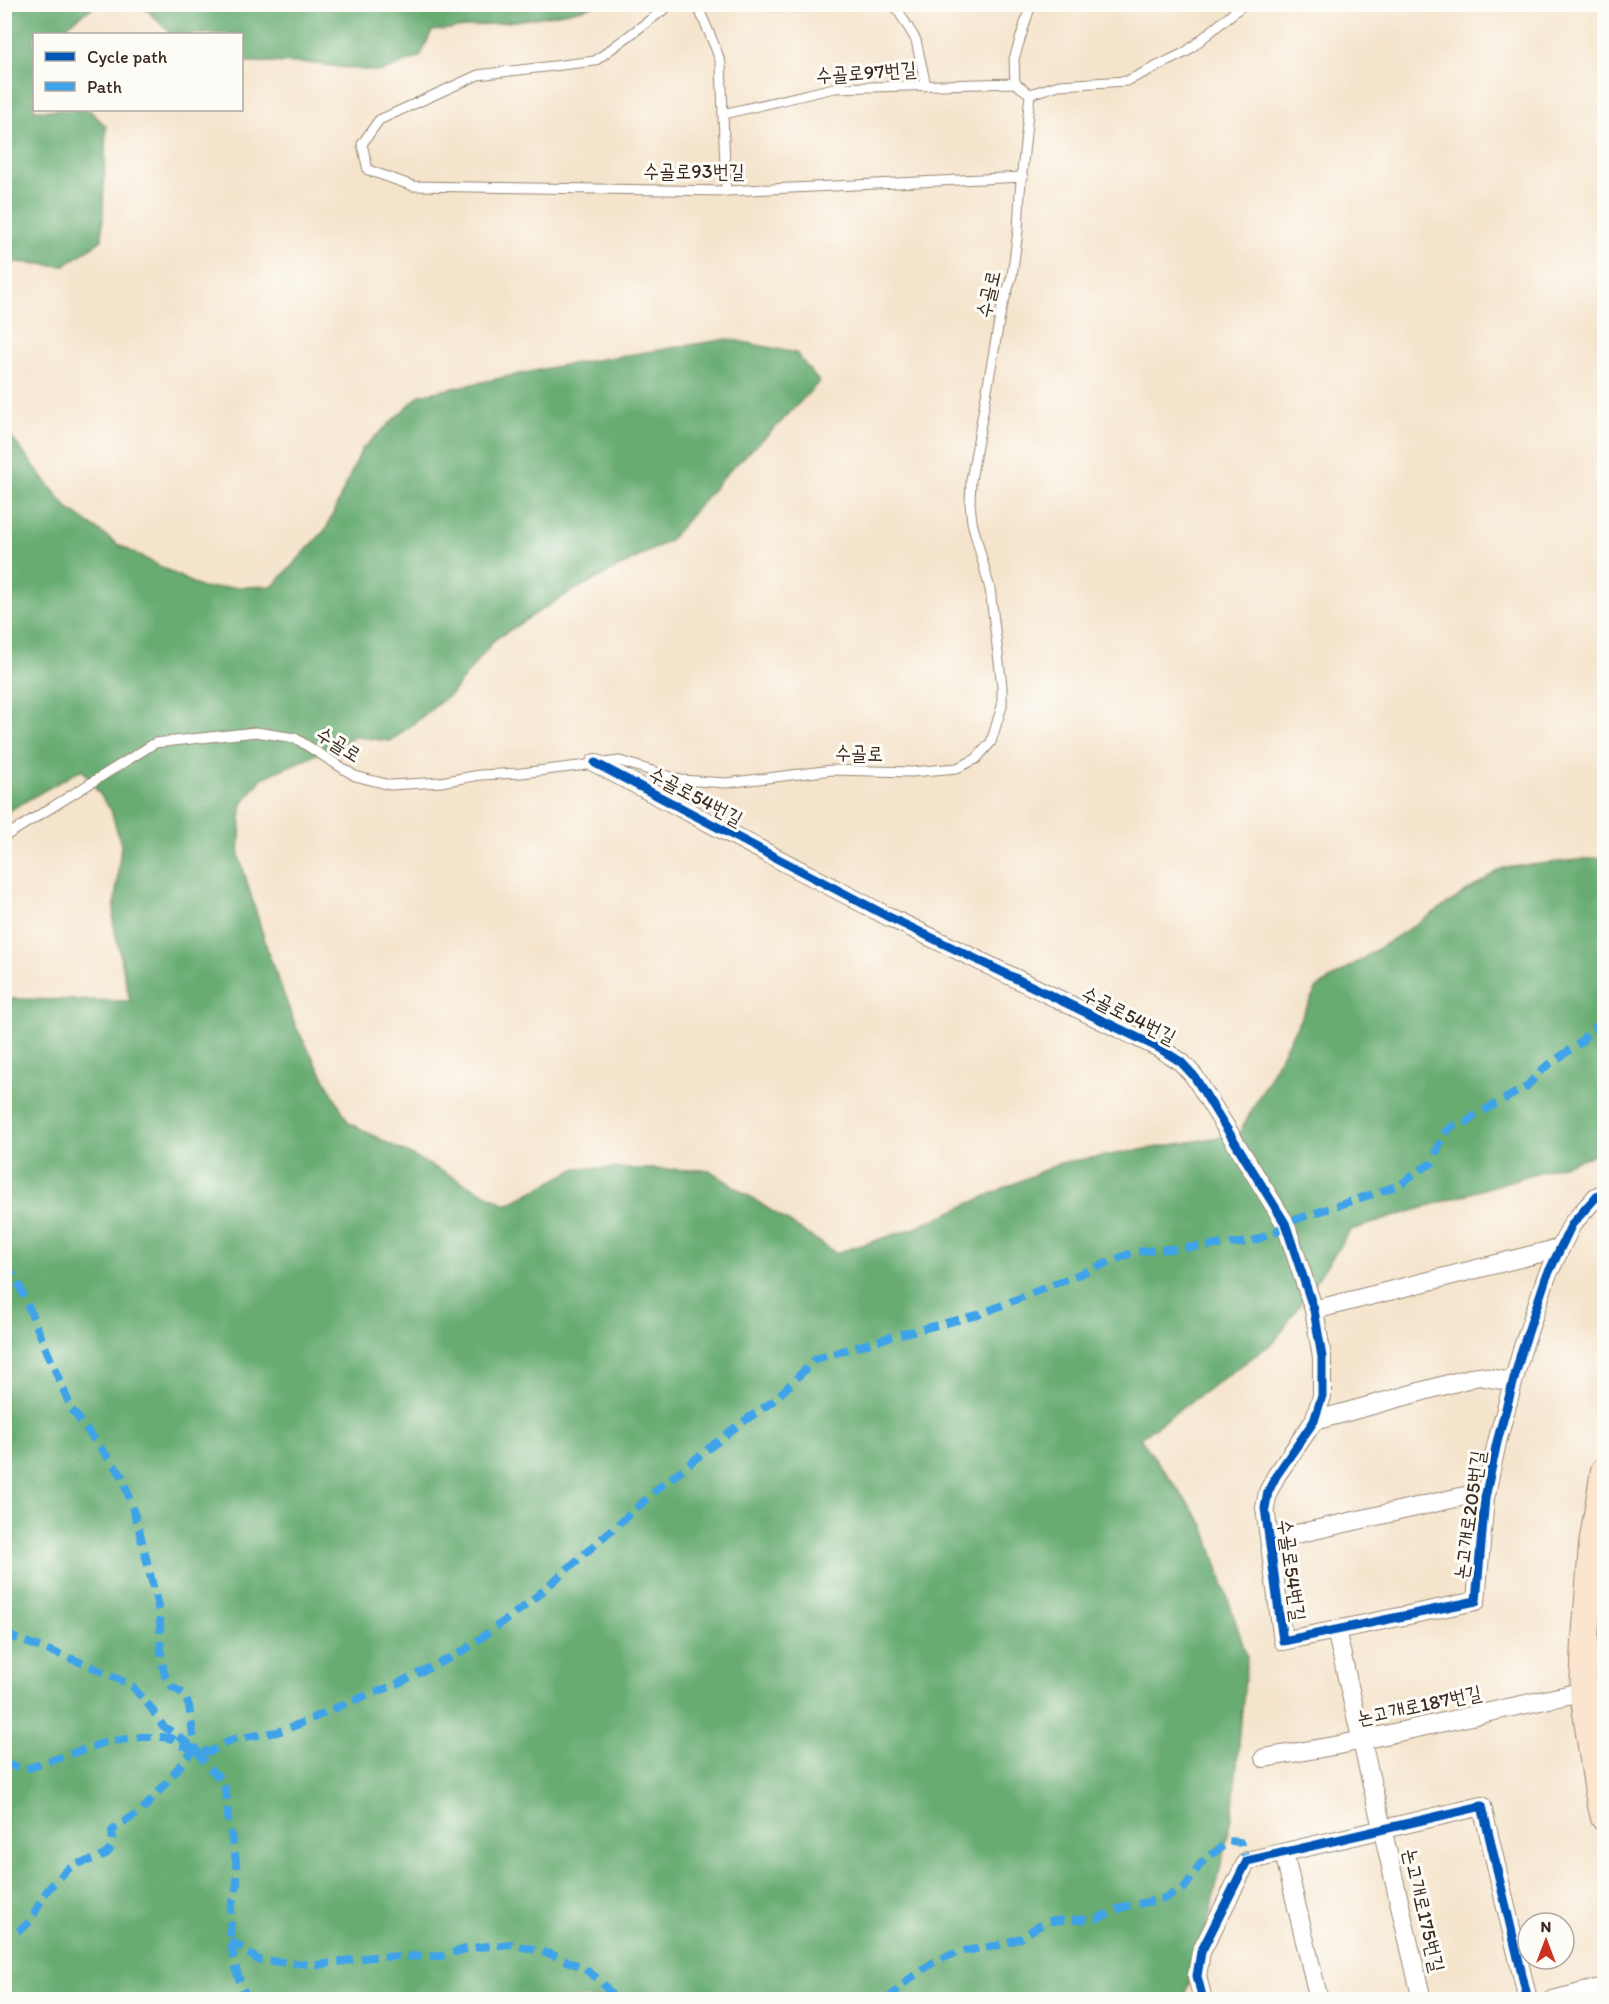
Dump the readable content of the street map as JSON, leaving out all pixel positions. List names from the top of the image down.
{
  "streets": {
    "street": [
      "수골로54번길",
      "논고개로205번길",
      "논고개로187번길",
      "논고개로175번길"
    ],
    "lane": ["수골로97번길", "수골로93번길", "수골로"]
  },
  "crossings": [
    ["수골로93번길", "수골로"],
    ["수골로", "수골로54번길"],
    ["수골로54번길", "논고개로205번길"],
    ["논고개로205번길", "논고개로175번길"],
    ["논고개로187번길", "논고개로175번길"]
  ],
  "legend": ["Cycle path", "Path"],
  "north": "top"
}
